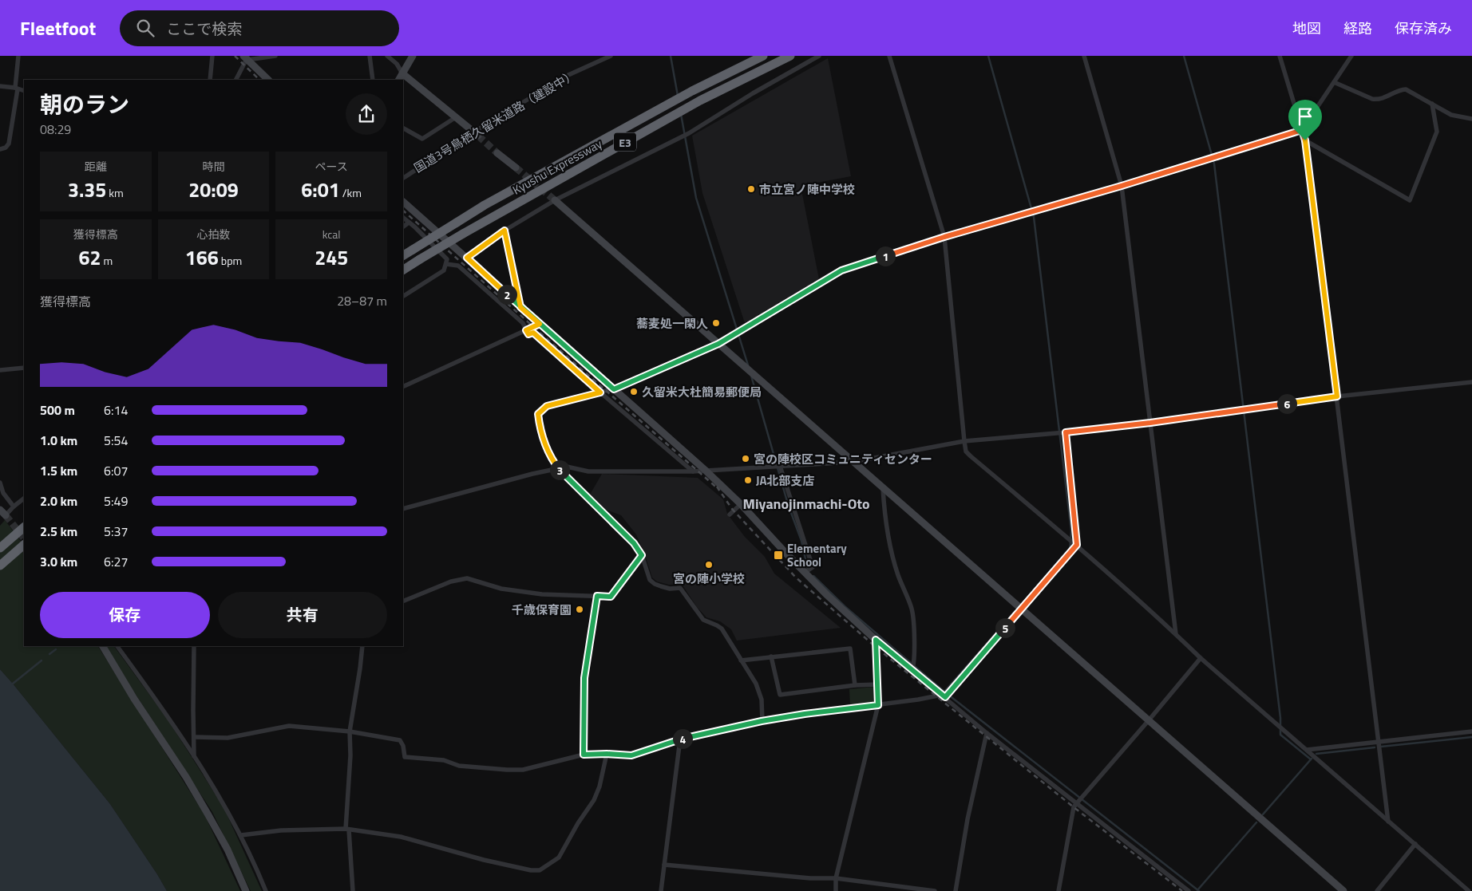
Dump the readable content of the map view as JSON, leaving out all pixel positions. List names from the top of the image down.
{
  "streets": {
    "highway": ["E3", "Kyushu Expressway"],
    "street": ["国道3号鳥栖久留米道路（建設中）"]
  },
  "districts": ["Miyanojinmachi-Oto"],
  "places": {
    "other": [
      "市立宮ノ陣中学校",
      "蕎麦処一閑人",
      "久留米大杜簡易郵便局",
      "宮の陣校区コミュニティセンター",
      "JA北部支店",
      "宮の陣小学校",
      "千歳保育園"
    ],
    "transit": ["Elementary School"]
  },
  "page": {
    "header": "Fleetfoot",
    "search": "ここで検索",
    "nav": ["地図", "経路", "保存済み"],
    "heading": ["朝のラン", "08:29"],
    "stats": [
      ["距離", "3.35 km"],
      ["時間", "20:09"],
      ["ペース", "6:01 /km"],
      ["獲得標高", "62 m"],
      ["心拍数", "166 bpm"],
      ["kcal", "245"]
    ],
    "pins": [
      "1",
      "2",
      "6",
      "3",
      "5",
      "4"
    ],
    "chart": ["獲得標高", "28–87 m"],
    "list": [
      {
        "name": "500 m",
        "note": "6:14"
      },
      {
        "name": "1.0 km",
        "note": "5:54"
      },
      {
        "name": "1.5 km",
        "note": "6:07"
      },
      {
        "name": "2.0 km",
        "note": "5:49"
      },
      {
        "name": "2.5 km",
        "note": "5:37"
      },
      {
        "name": "3.0 km",
        "note": "6:27"
      }
    ],
    "buttons": ["保存", "共有"]
  }
}
